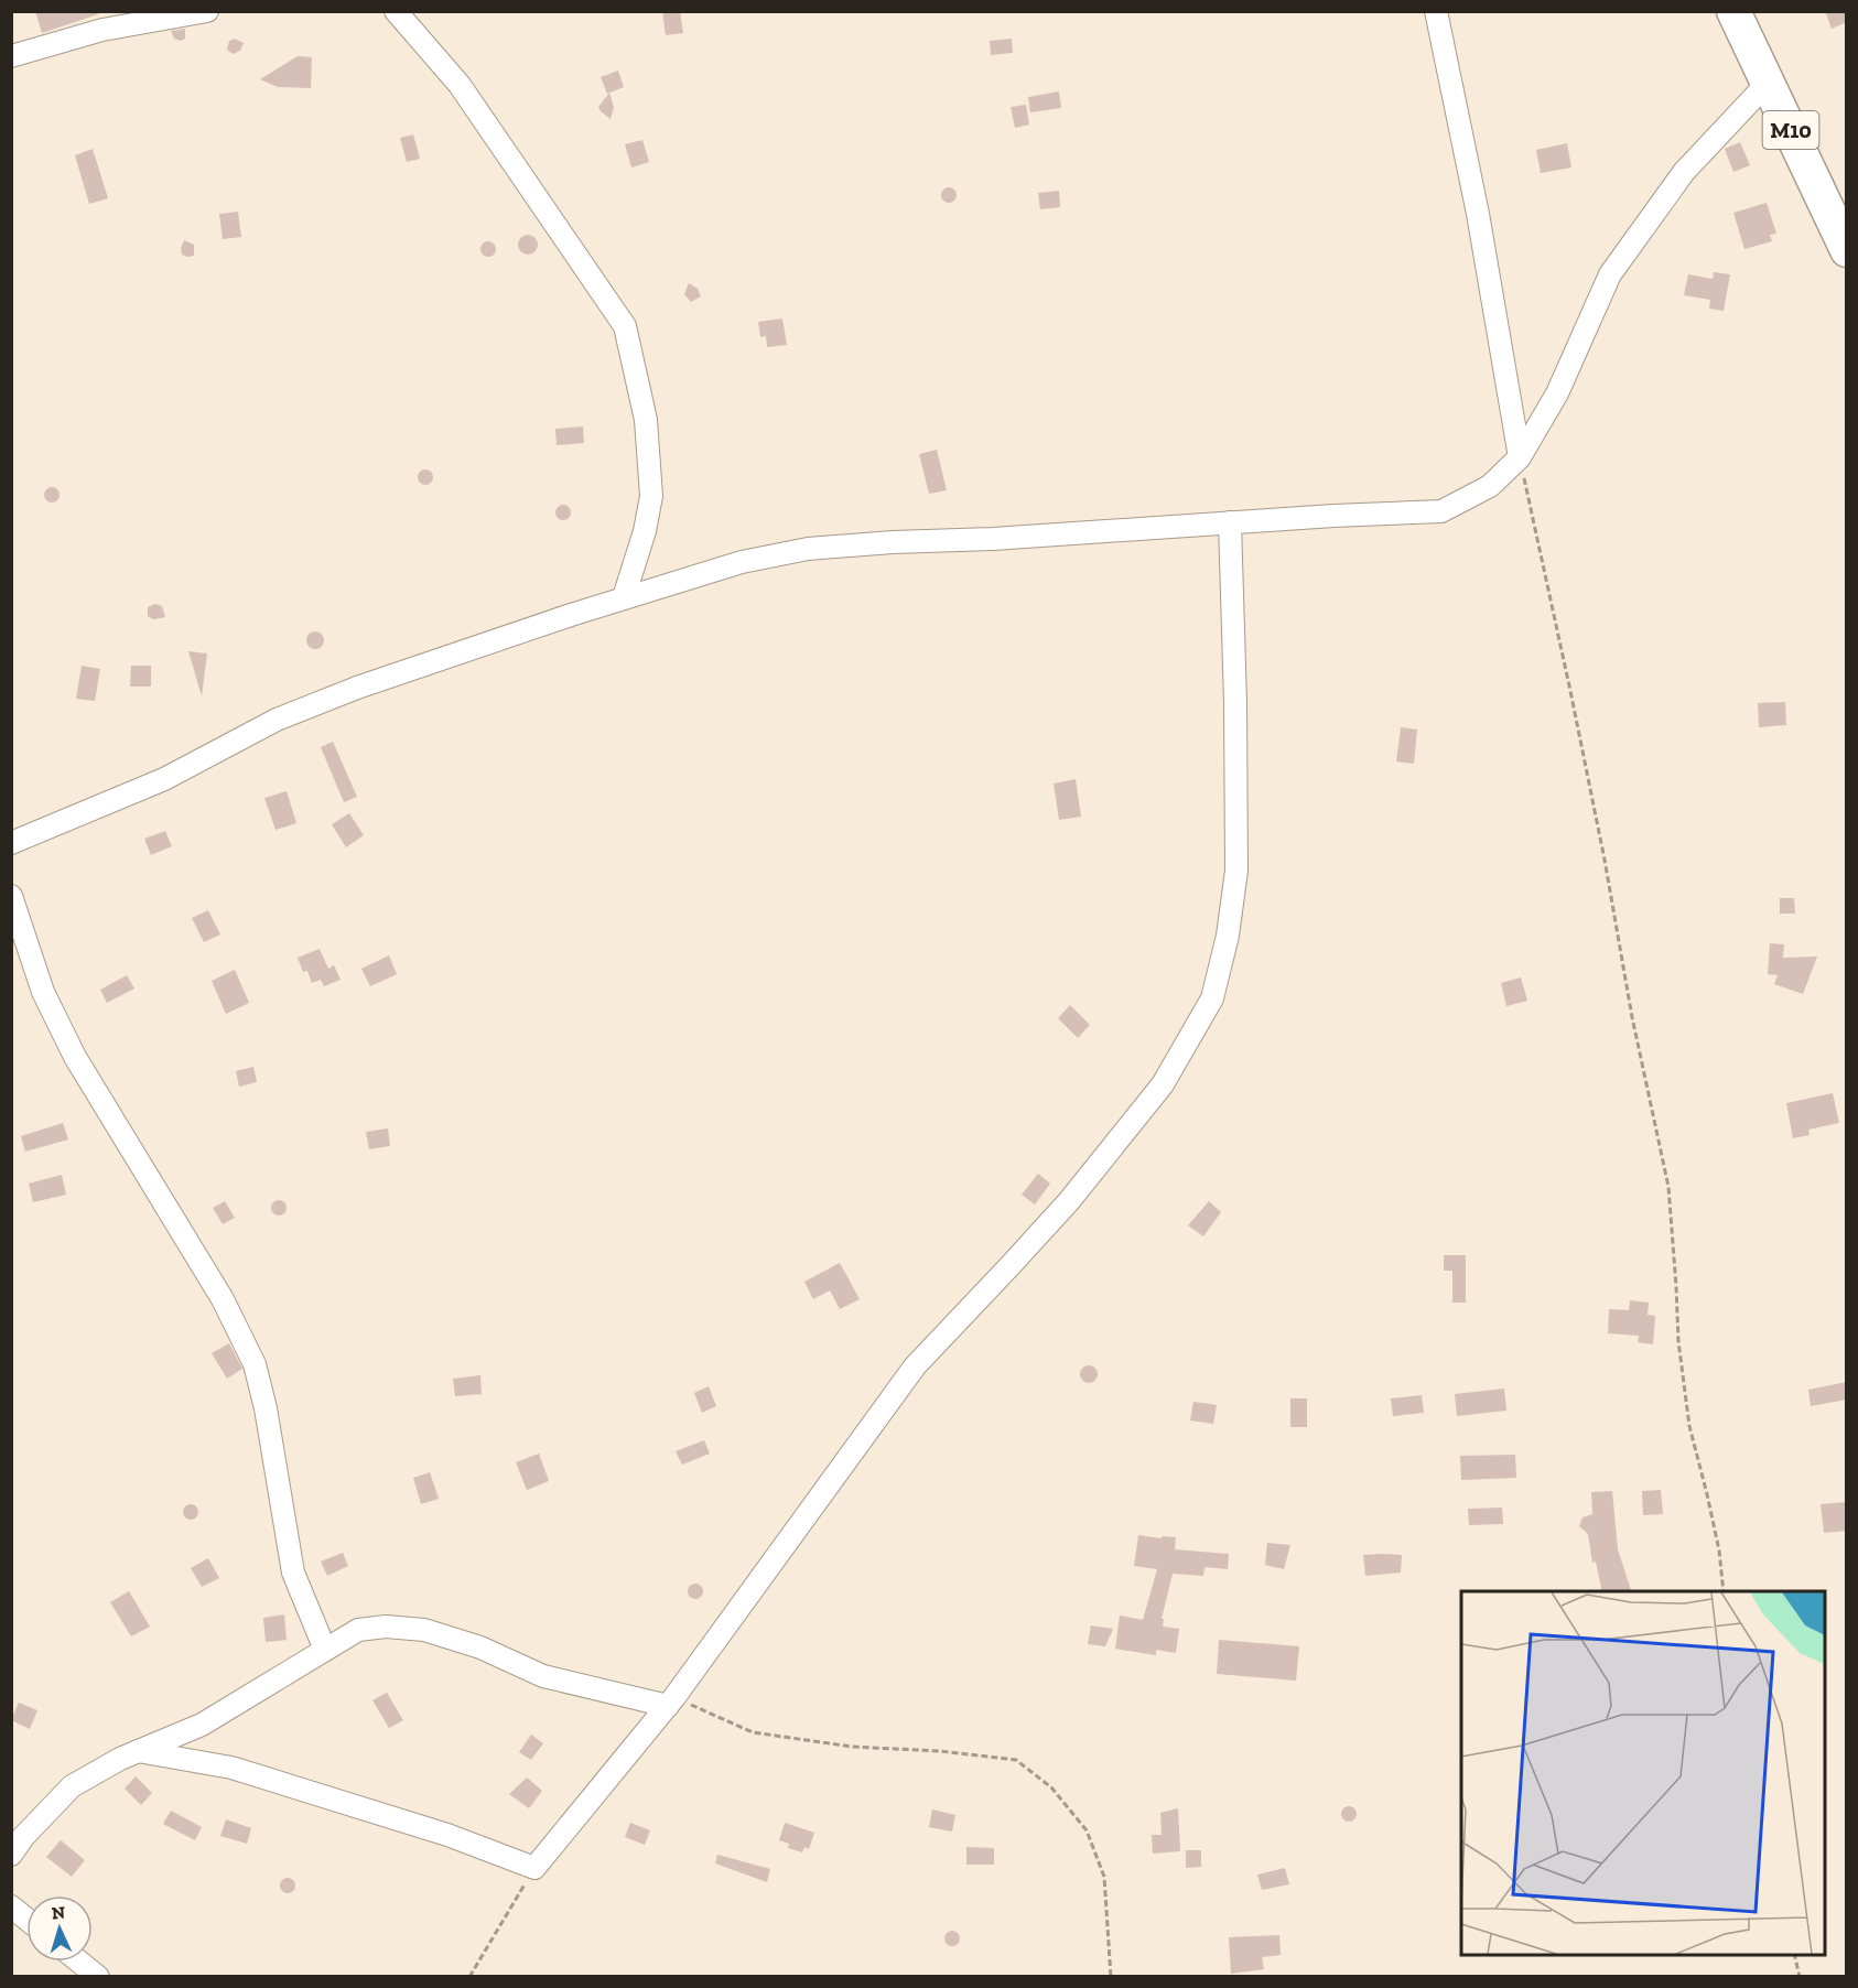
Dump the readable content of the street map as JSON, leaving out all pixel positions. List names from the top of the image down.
{
  "streets": {
    "main road": ["M10"]
  },
  "north": "top"
}
